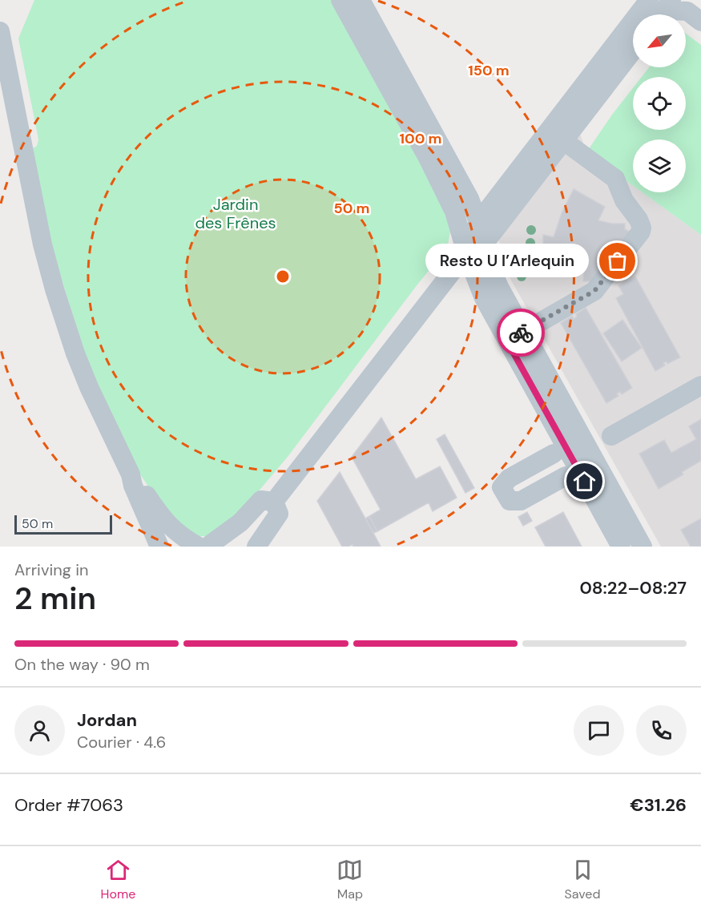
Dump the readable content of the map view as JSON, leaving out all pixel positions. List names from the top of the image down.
{
  "parks": ["Jardin des Frênes"],
  "places": ["Resto U l’Arlequin"],
  "scale_bar": "50 m",
  "north": "bottom left",
  "page": {
    "bubble": "Resto U l’Arlequin",
    "scale": "50 m",
    "heading": ["2 min", "Arriving in", "08:22–08:27"],
    "panel": [
      "Jordan",
      "Courier · 4.6",
      "Order #7063",
      "€31.26"
    ],
    "bar": "On the way · 90 m",
    "tabs": ["Home", "Map", "Saved"]
  },
  "rings": ["150 m", "100 m", "50 m"]
}
